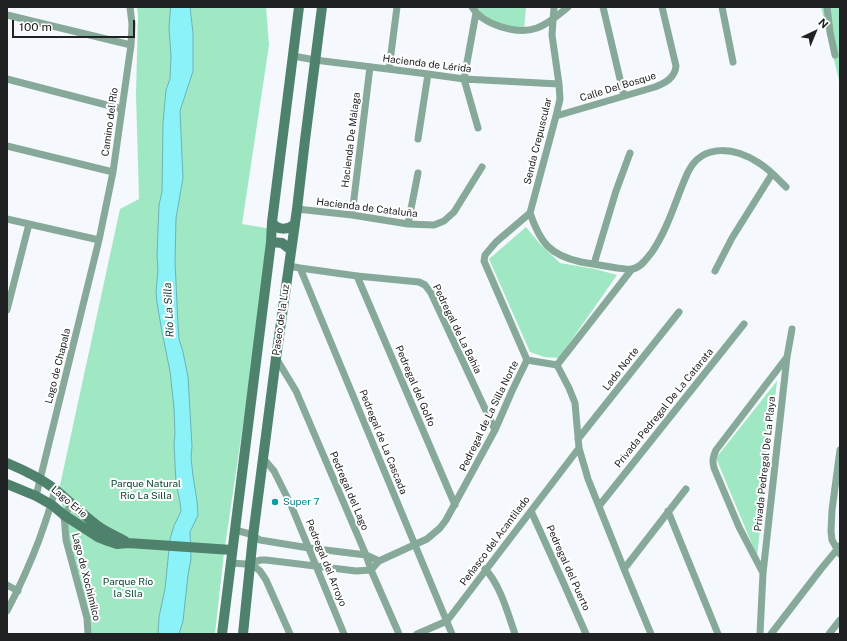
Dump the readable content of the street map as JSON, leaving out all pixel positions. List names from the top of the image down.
{
  "streets": {
    "street": [
      "Hacienda de Lérida",
      "Calle Del Bosque",
      "Camino del Río",
      "Hacienda De Málaga",
      "Senda Crepuscular",
      "Hacienda de Cataluña",
      "Paseo de la Luz",
      "Pedregal de La Bahía",
      "Lago de Chapala",
      "Lado Norte",
      "Pedregal del Golfo",
      "Privada Pedregal De La Catarata",
      "Pedregal de La Silla Norte",
      "Pedregal de La Cascada",
      "Privada Pedregal De La Playa",
      "Pedregal del Lago",
      "Lago Erie",
      "Peñasco del Acantilado",
      "Pedregal del Arroyo",
      "Pedregal del Puerto",
      "Lago de Xochimilco"
    ]
  },
  "crossings": [
    ["Hacienda de Lérida", "Hacienda De Málaga"],
    ["Hacienda de Lérida", "Senda Crepuscular"],
    ["Hacienda de Lérida", "Paseo de la Luz"],
    ["Calle Del Bosque", "Senda Crepuscular"],
    ["Camino del Río", "Lago de Chapala"],
    ["Hacienda De Málaga", "Hacienda de Cataluña"],
    ["Hacienda de Cataluña", "Paseo de la Luz"],
    ["Paseo de la Luz", "Pedregal del Lago"],
    ["Paseo de la Luz", "Pedregal del Arroyo"],
    ["Pedregal de La Bahía", "Pedregal del Golfo"],
    ["Pedregal de La Bahía", "Pedregal de La Silla Norte"],
    ["Pedregal de La Bahía", "Pedregal de La Cascada"],
    ["Lago de Chapala", "Lago Erie"],
    ["Pedregal del Golfo", "Pedregal de La Silla Norte"],
    ["Pedregal de La Silla Norte", "Pedregal de La Cascada"],
    ["Pedregal de La Silla Norte", "Pedregal del Lago"],
    ["Pedregal de La Cascada", "Peñasco del Acantilado"],
    ["Lago Erie", "Lago de Xochimilco"],
    ["Peñasco del Acantilado", "Pedregal del Puerto"]
  ],
  "water": ["Río La Silla"],
  "parks": ["Parque Natural Rio La Silla", "Parque Río la Slla"],
  "places": ["Super 7"],
  "scale_bar": "100 m",
  "north": "top right"
}
